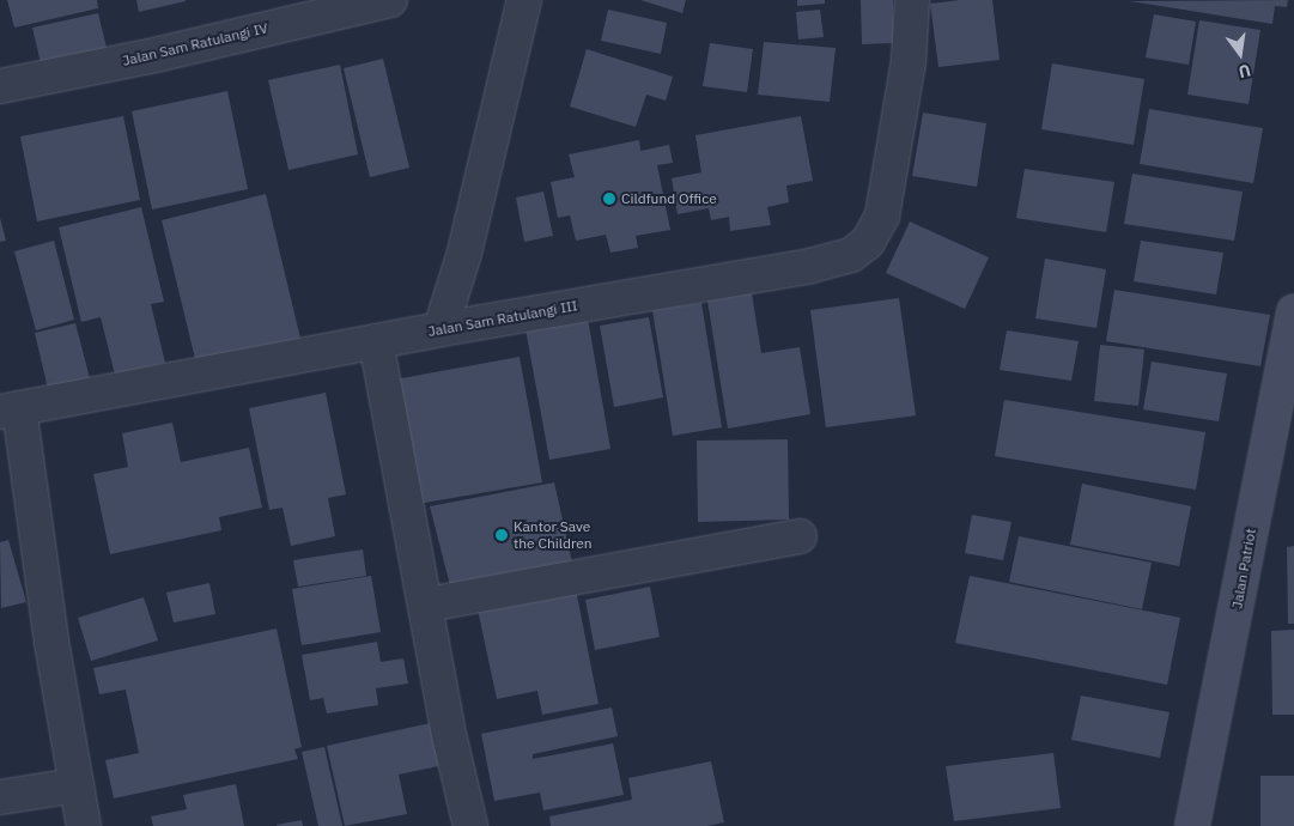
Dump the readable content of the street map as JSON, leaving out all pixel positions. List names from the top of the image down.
{
  "streets": {
    "street": ["Jalan Sam Ratulangi IV", "Jalan Sam Ratulangi III", "Jalan Patriot"]
  },
  "places": ["Cildfund Office", "Kantor Save the Children"],
  "north": "bottom"
}
